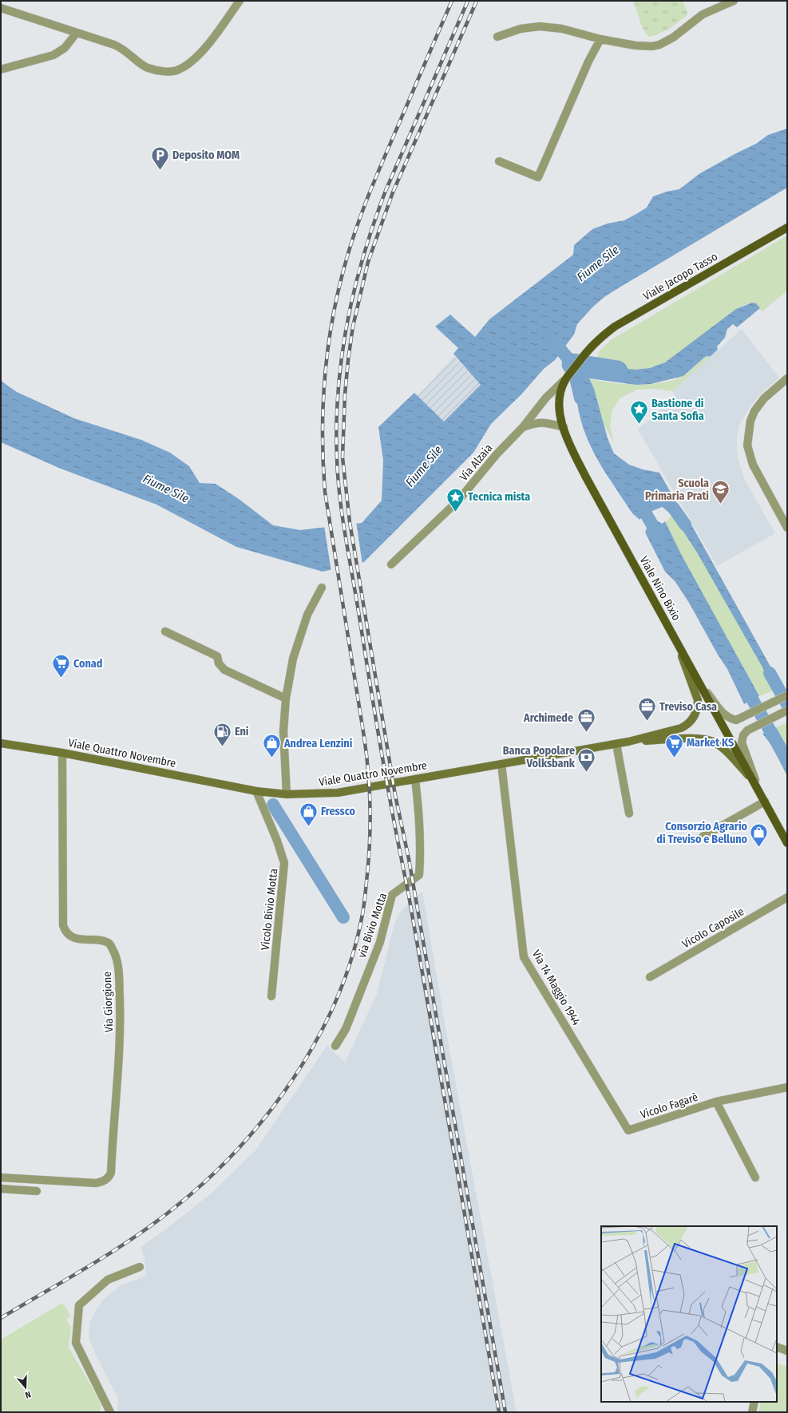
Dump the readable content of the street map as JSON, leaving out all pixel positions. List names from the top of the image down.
{
  "streets": {
    "main road": ["Viale Jacopo Tasso", "Viale Nino Bixio", "Viale Quattro Novembre"],
    "street": [
      "Via Alzaia",
      "Vicolo Bivio Motta",
      "via Bivio Motta",
      "Vicolo Caposile",
      "Via 14 Maggio 1944",
      "Via Giorgione",
      "Vicolo Fagarè"
    ]
  },
  "crossings": [
    ["Viale Jacopo Tasso", "Via Alzaia"],
    ["Viale Jacopo Tasso", "Viale Nino Bixio"],
    ["Via Alzaia", "Viale Nino Bixio"],
    ["Viale Nino Bixio", "Viale Quattro Novembre"],
    ["Viale Quattro Novembre", "Vicolo Bivio Motta"],
    ["Viale Quattro Novembre", "via Bivio Motta"],
    ["Viale Quattro Novembre", "Via 14 Maggio 1944"],
    ["Viale Quattro Novembre", "Via Giorgione"],
    ["Via 14 Maggio 1944", "Vicolo Fagarè"]
  ],
  "water": ["Fiume Sile"],
  "places": {
    "parking": ["Deposito MOM"],
    "place": ["Bastione di Santa Sofia", "Tecnica mista"],
    "school or university": ["Scuola Primaria Prati"],
    "supermarket": ["Conad", "Market KS"],
    "office": ["Treviso Casa", "Archimede"],
    "fuel station": ["Eni"],
    "shop": ["Andrea Lenzini", "Fressco", "Consorzio Agrario di Treviso e Belluno"],
    "bank": ["Banca Popolare Volksbank"]
  },
  "north": "bottom"
}
